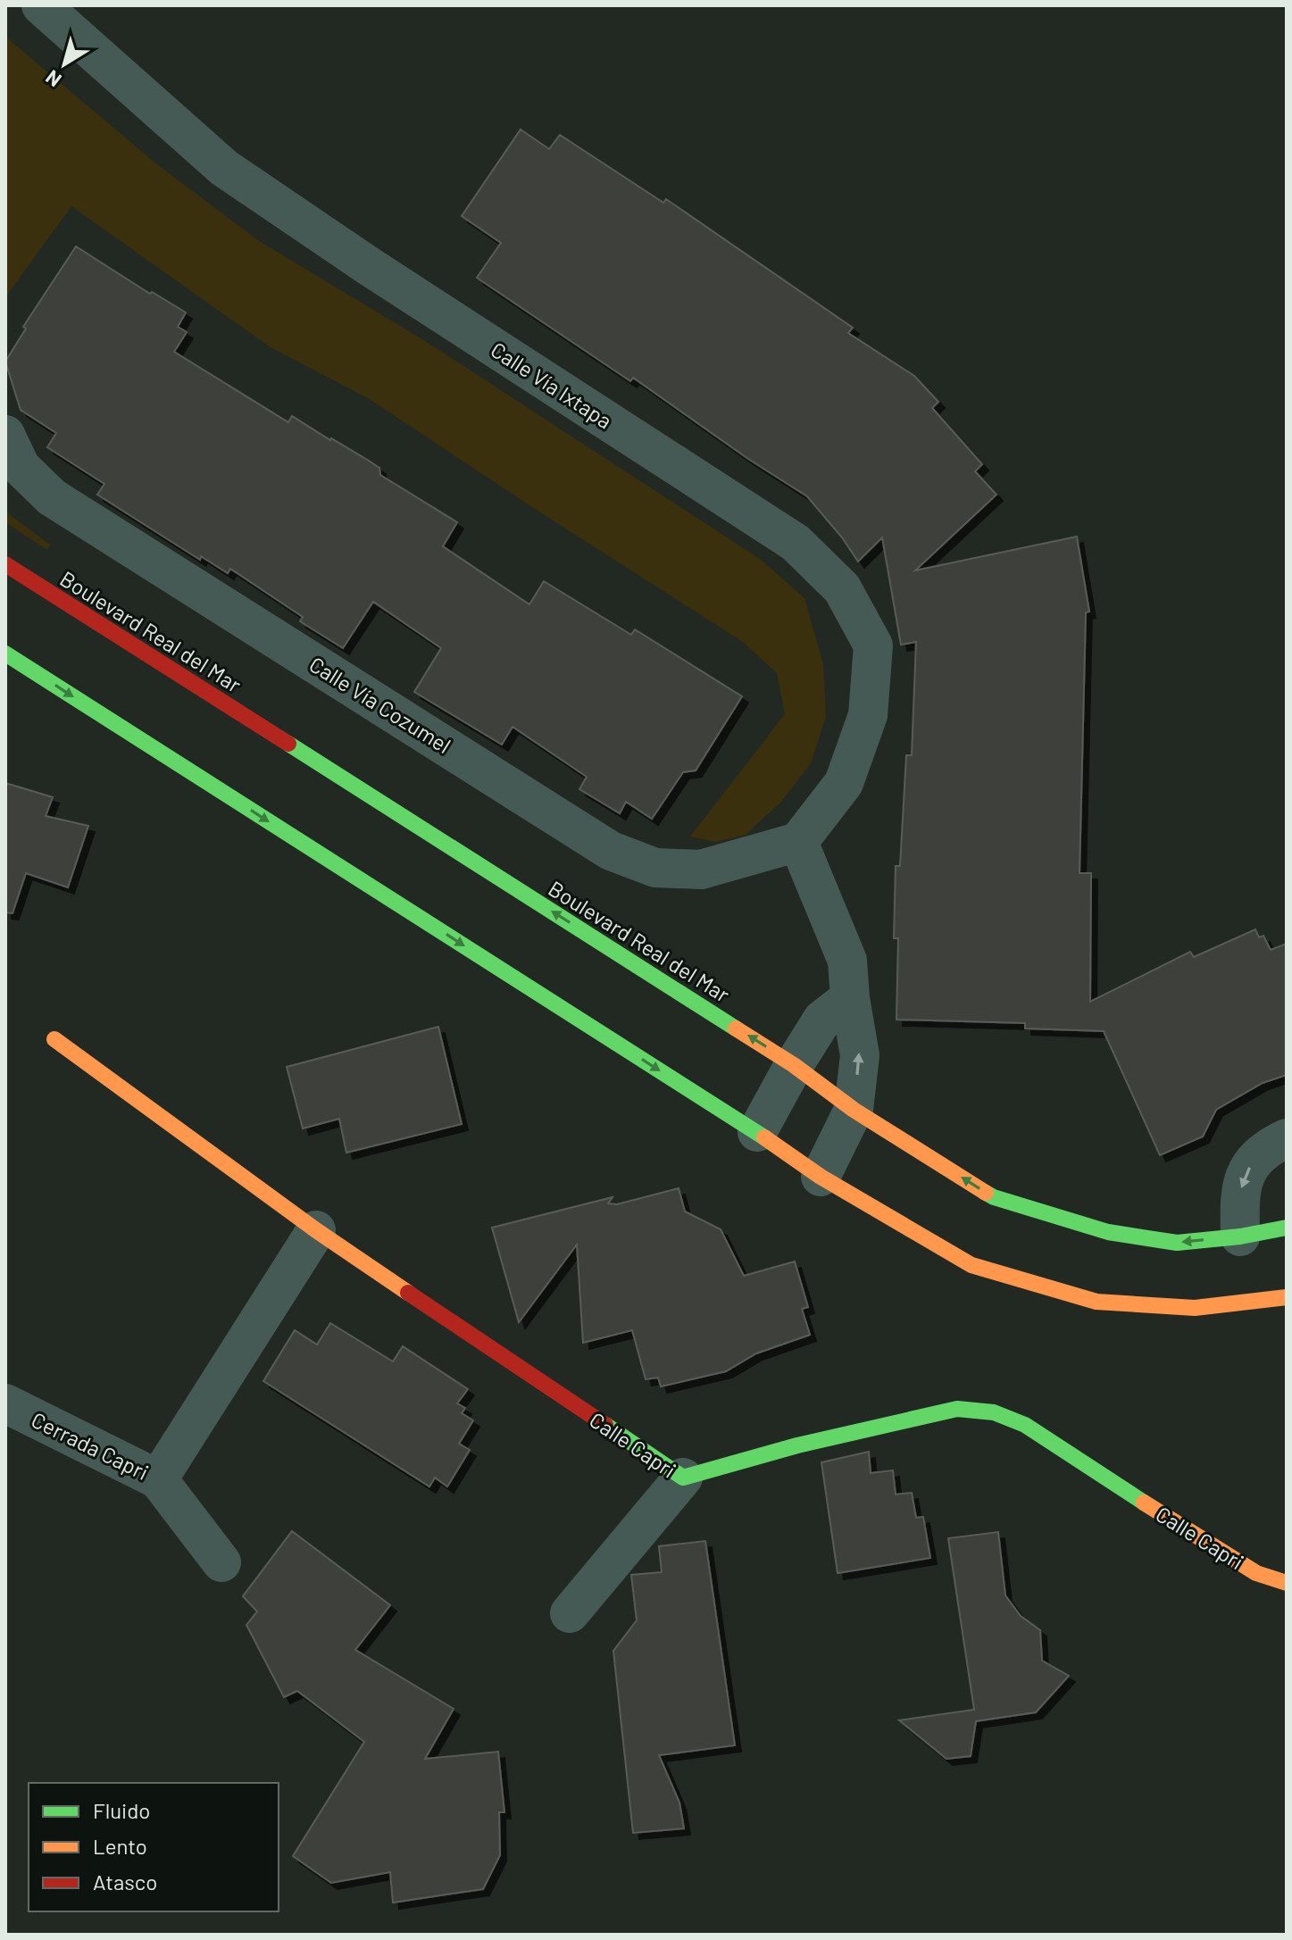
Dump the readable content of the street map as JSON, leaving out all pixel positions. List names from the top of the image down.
{
  "streets": {
    "street": [
      "Calle Vía Ixtapa",
      "Boulevard Real del Mar",
      "Calle Vía Cozumel",
      "Calle Capri",
      "Cerrada Capri"
    ]
  },
  "crossings": [
    ["Calle Vía Ixtapa", "Calle Vía Cozumel"]
  ],
  "legend": ["Fluido", "Lento", "Atasco"],
  "north": "bottom left"
}
